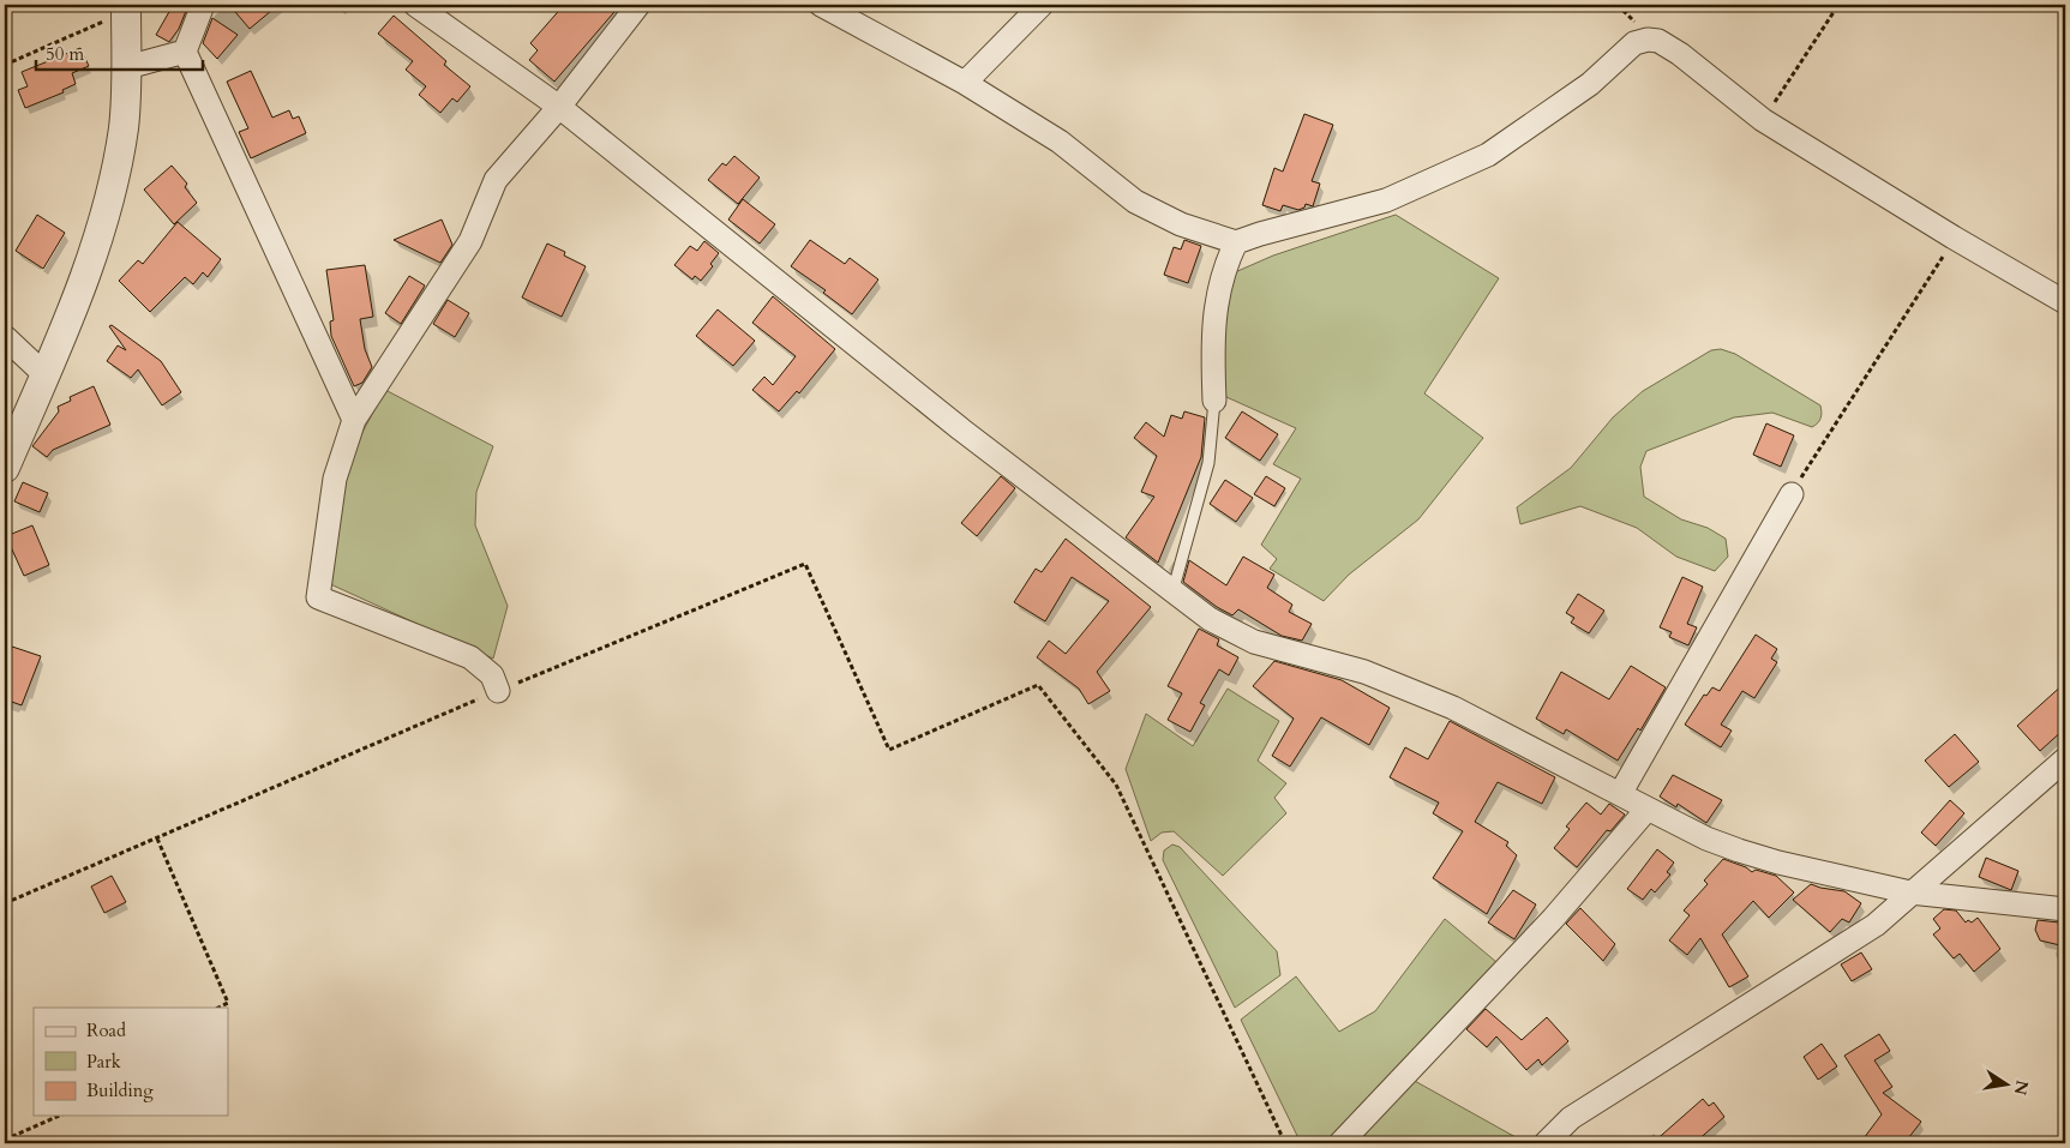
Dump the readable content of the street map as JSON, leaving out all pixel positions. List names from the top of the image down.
{
  "legend": ["Road", "Park", "Building"],
  "scale_bar": "50 m",
  "north": "right"
}
